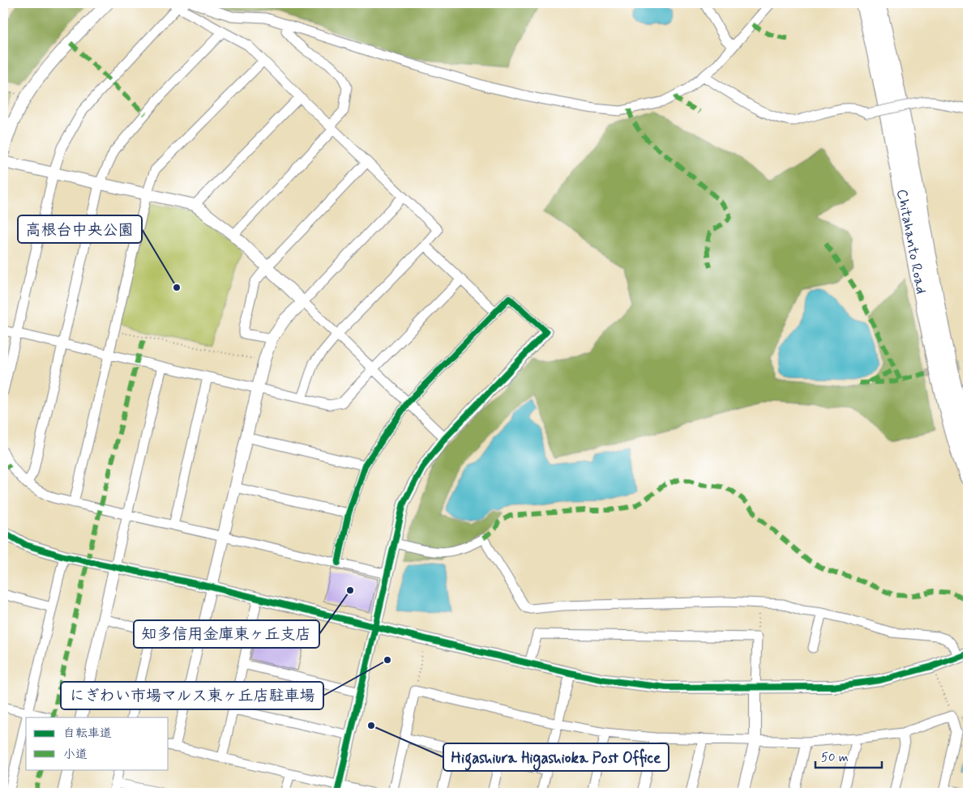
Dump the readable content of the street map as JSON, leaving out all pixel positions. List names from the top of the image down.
{
  "streets": {
    "highway": ["Chitahanto Road"]
  },
  "places": [
    "高根台中央公園",
    "知多信用金庫東ヶ丘支店",
    "にぎわい市場マルス東ヶ丘店駐車場",
    "Higashiura Higashioka Post Office"
  ],
  "legend": ["自転車道", "小道"],
  "scale_bar": "50 m"
}
